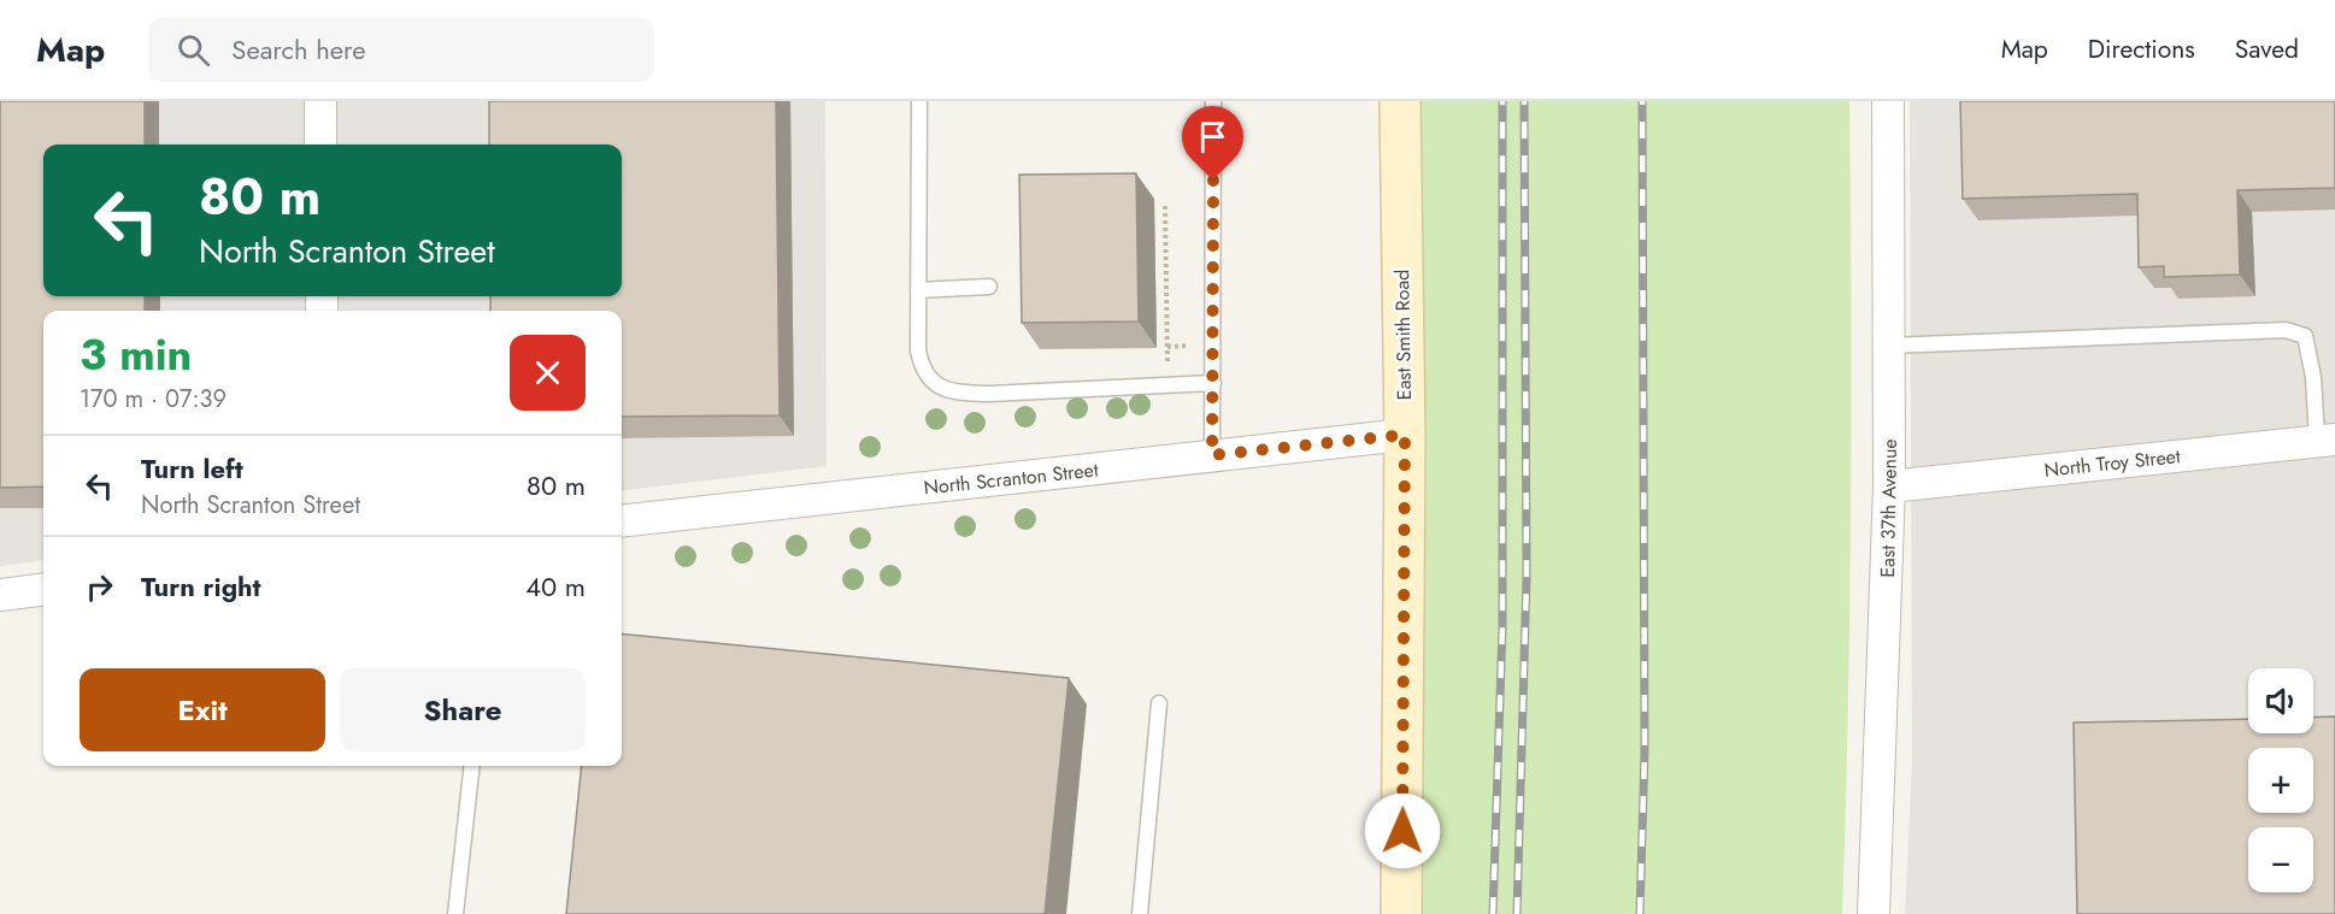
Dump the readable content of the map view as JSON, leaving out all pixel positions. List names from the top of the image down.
{
  "streets": {
    "street": [
      "East Smith Road",
      "North Troy Street",
      "North Scranton Street",
      "East 37th Avenue"
    ]
  },
  "crossings": [
    ["East Smith Road", "North Scranton Street"],
    ["North Troy Street", "East 37th Avenue"]
  ],
  "page": {
    "header": "Map",
    "search": "Search here",
    "nav": ["Map", "Directions", "Saved"],
    "turn": ["80 m", "North Scranton Street"],
    "heading": ["3 min", "170 m · 07:39"],
    "list": [
      {
        "name": "Turn left",
        "note": "North Scranton Street",
        "value": "80 m"
      },
      {
        "name": "Turn right",
        "value": "40 m"
      }
    ],
    "buttons": ["Exit", "Share"],
    "map_buttons": ["+", "−"]
  }
}
